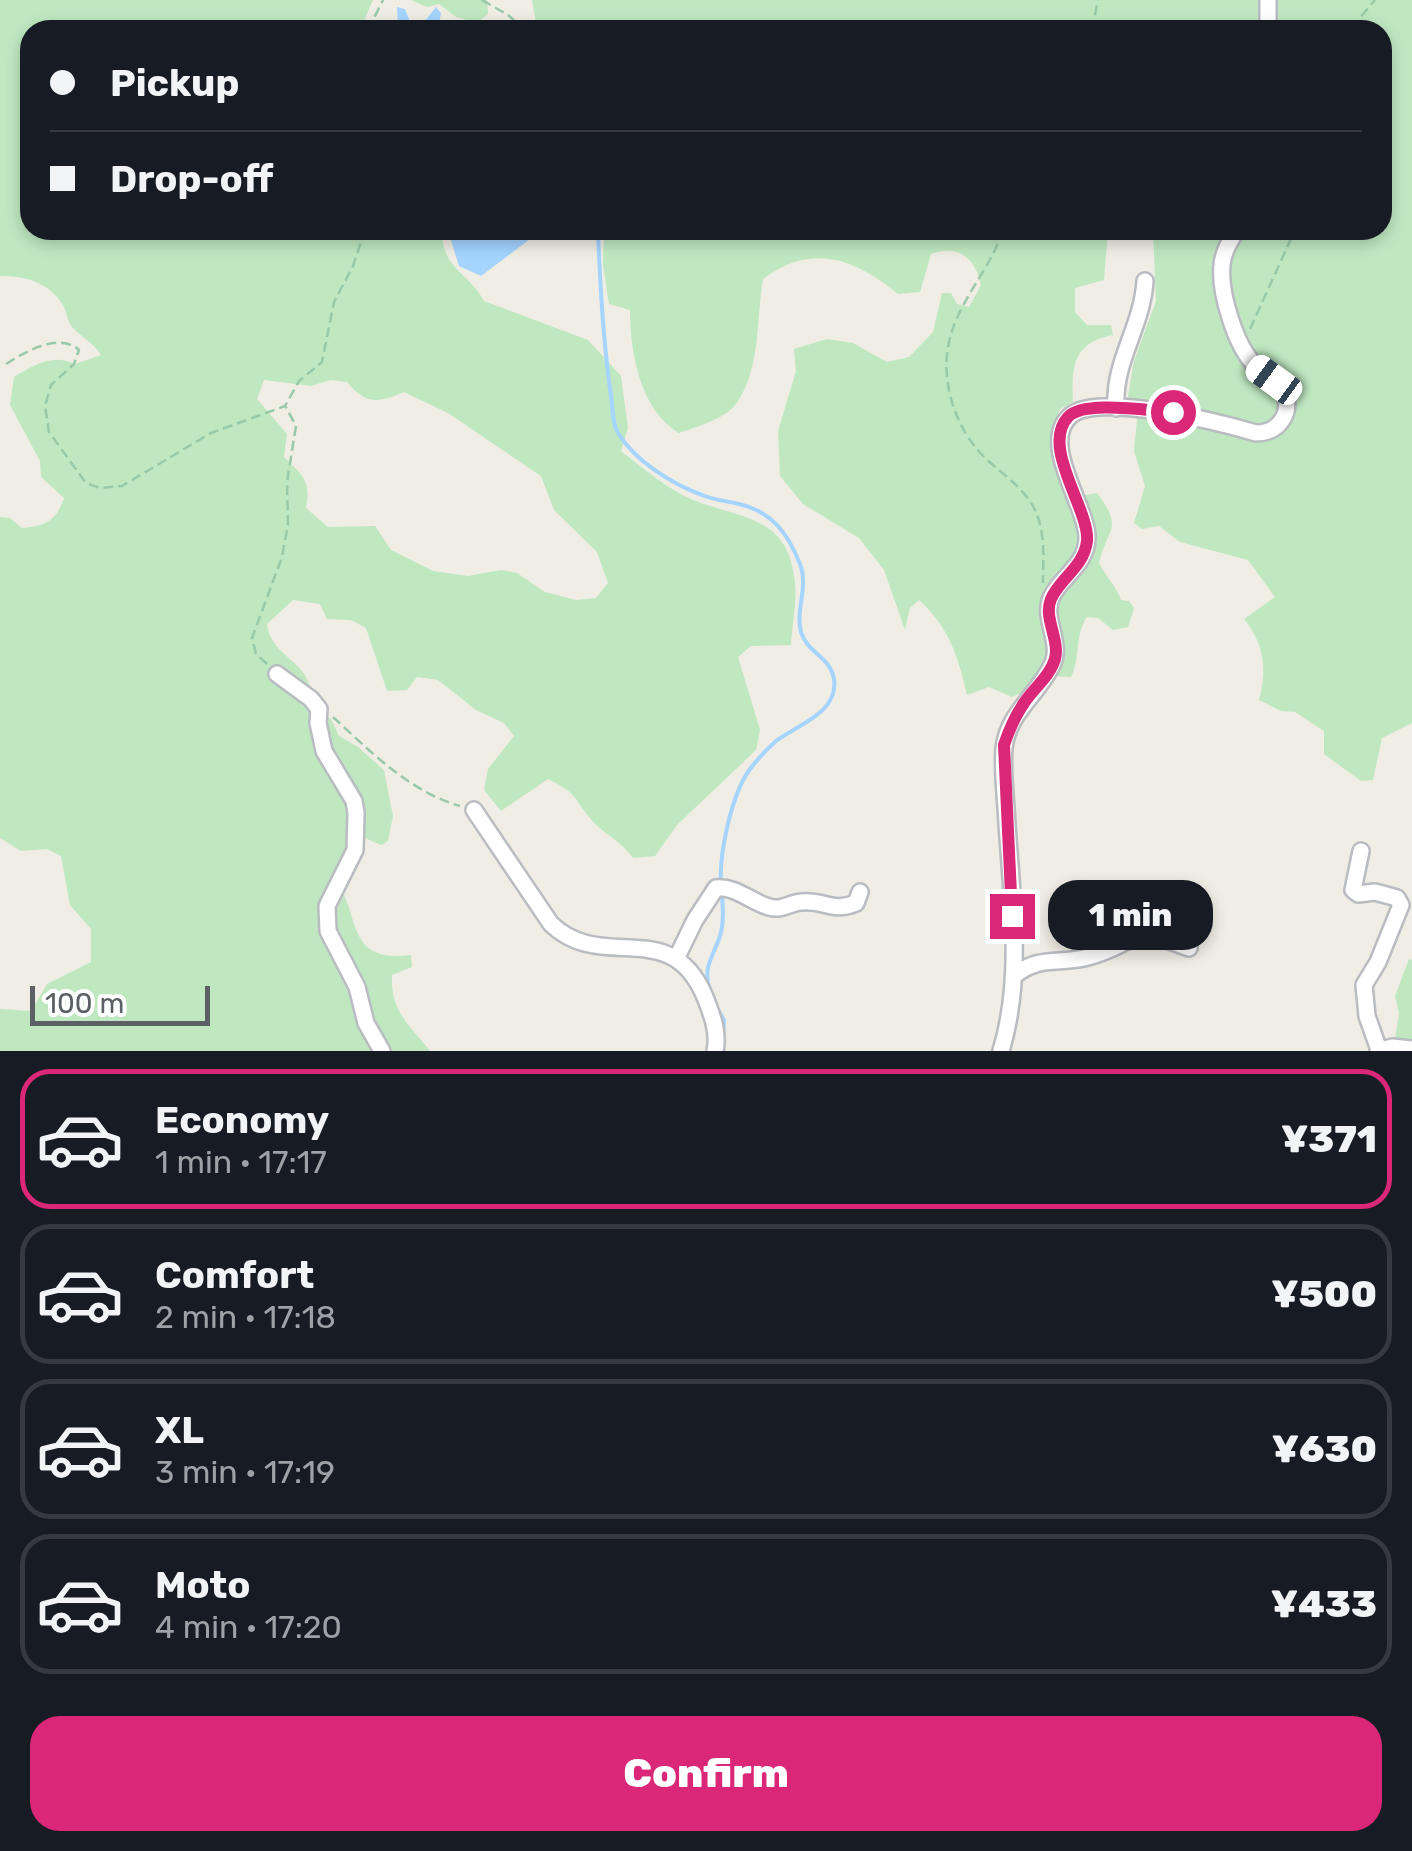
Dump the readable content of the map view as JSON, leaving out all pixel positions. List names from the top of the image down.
{
  "scale_bar": "100 m",
  "page": {
    "banner": ["Pickup", "Drop-off"],
    "bubble": "1 min",
    "scale": "100 m",
    "list": [
      {
        "name": "Economy",
        "note": "1 min · 17:17",
        "value": "¥371"
      },
      {
        "name": "Comfort",
        "note": "2 min · 17:18",
        "value": "¥500"
      },
      {
        "name": "XL",
        "note": "3 min · 17:19",
        "value": "¥630"
      },
      {
        "name": "Moto",
        "note": "4 min · 17:20",
        "value": "¥433"
      }
    ],
    "buttons": "Confirm"
  }
}
